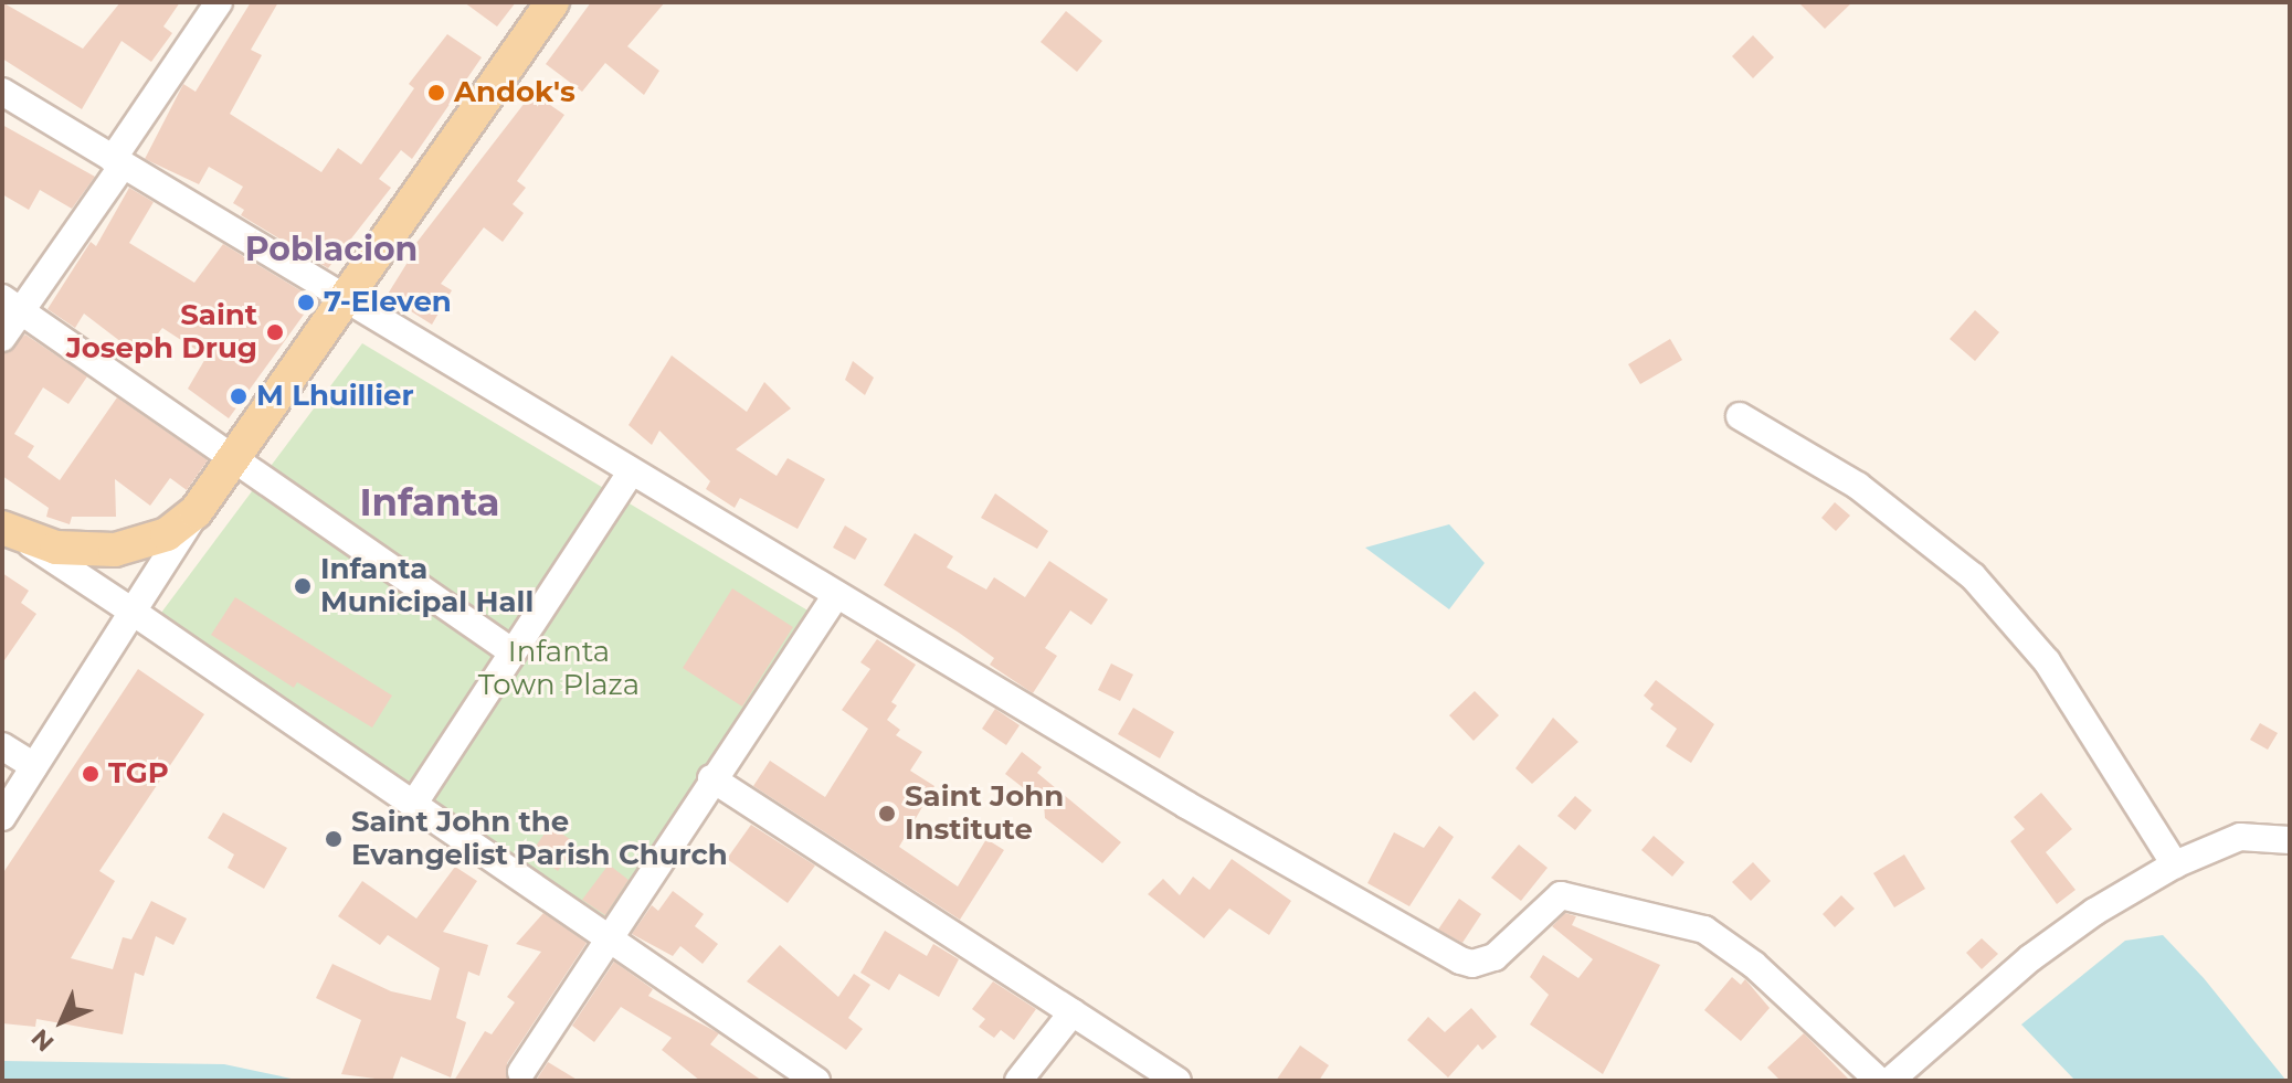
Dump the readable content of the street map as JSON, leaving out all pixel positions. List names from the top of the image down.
{
  "districts": ["Poblacion", "Infanta"],
  "parks": ["Infanta Town Plaza"],
  "places": [
    "Andok's",
    "7-Eleven",
    "Saint Joseph Drug",
    "M Lhuillier",
    "Infanta Municipal Hall",
    "TGP",
    "Saint John Institute",
    "Saint John the Evangelist Parish Church"
  ],
  "north": "bottom left"
}
